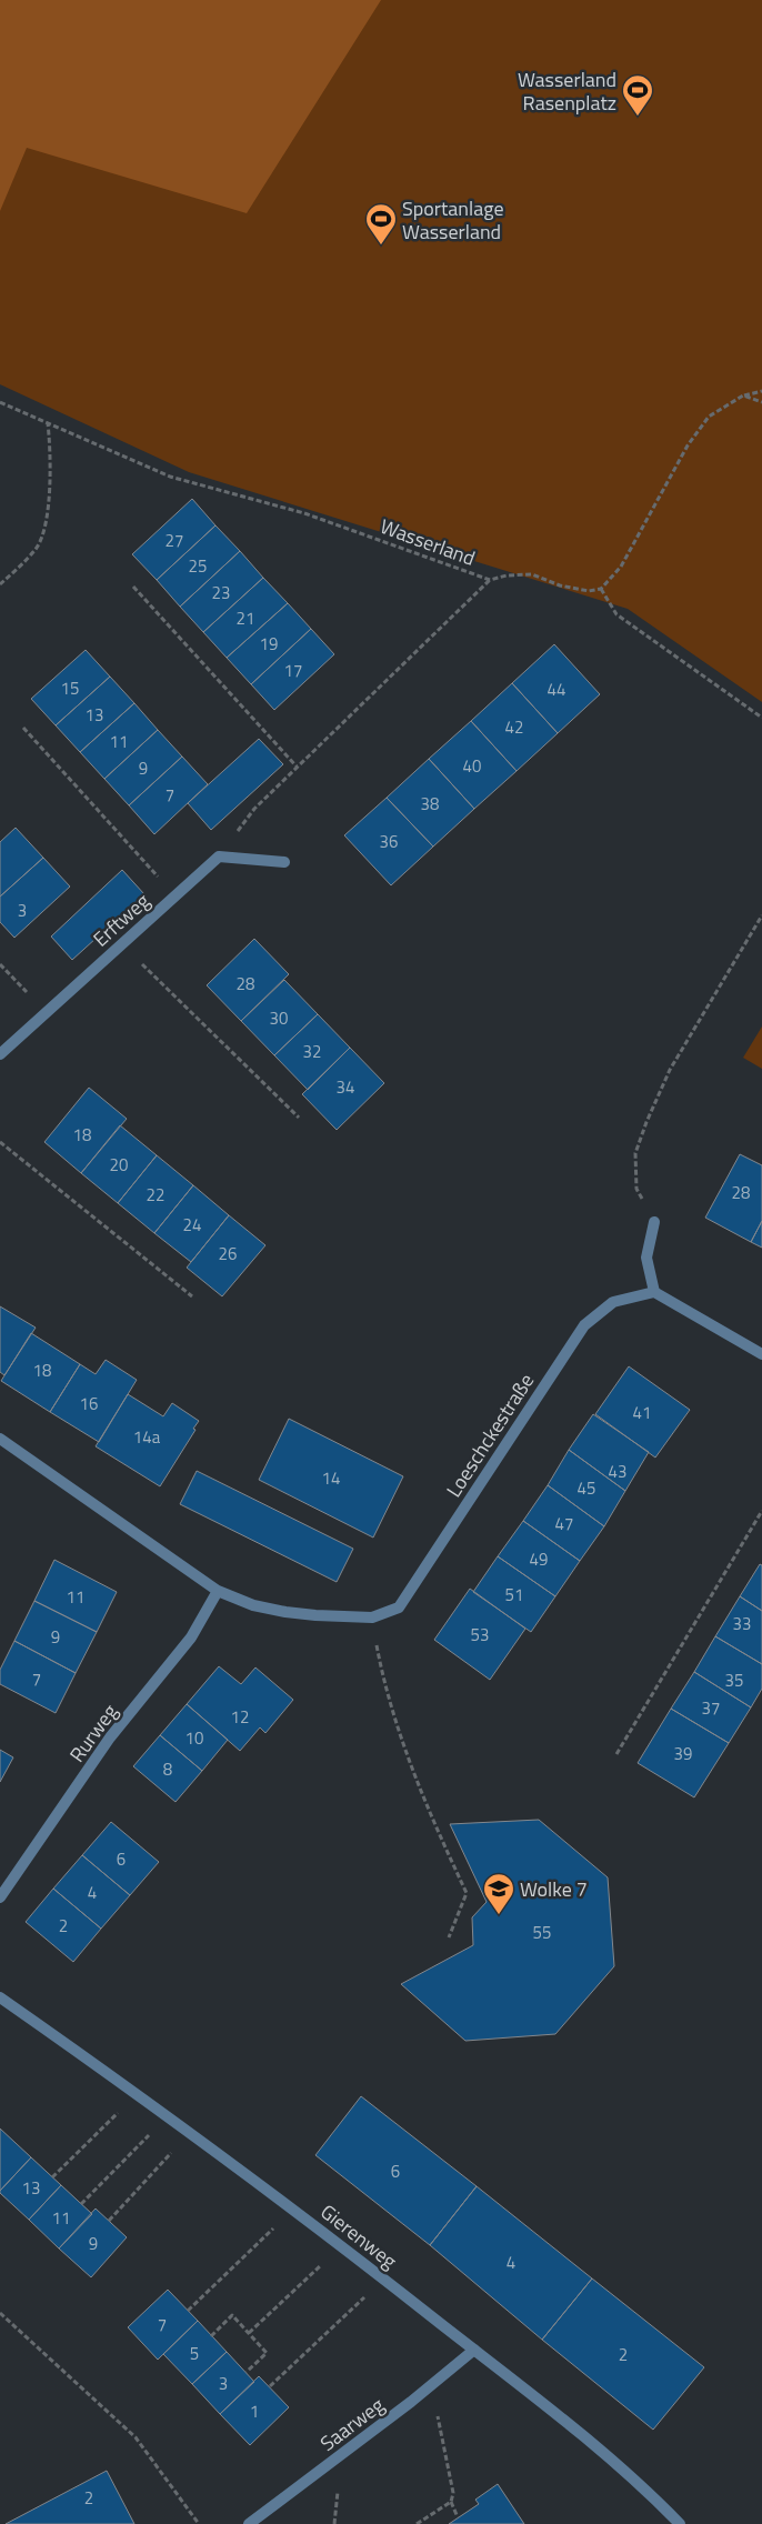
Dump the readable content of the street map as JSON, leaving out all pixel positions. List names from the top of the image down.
{
  "streets": {
    "street": [
      "Erftweg",
      "Loeschckestraße",
      "Rurweg",
      "Gierenweg",
      "Saarweg"
    ],
    "path": ["Wasserland"]
  },
  "crossings": [
    ["Gierenweg", "Saarweg"]
  ],
  "places": {
    "sports": ["Wasserland Rasenplatz", "Sportanlage Wasserland"],
    "school or university": ["Wolke 7"]
  },
  "house_numbers": [
    "27",
    "25",
    "23",
    "21",
    "19",
    "17",
    "15",
    "44",
    "13",
    "42",
    "11",
    "40",
    "9",
    "7",
    "38",
    "36",
    "3",
    "28",
    "30",
    "32",
    "34",
    "18",
    "20",
    "28",
    "22",
    "24",
    "26",
    "18",
    "16",
    "41",
    "14a",
    "43",
    "14",
    "45",
    "47",
    "49",
    "51",
    "11",
    "33",
    "53",
    "9",
    "7",
    "35",
    "37",
    "12",
    "10",
    "39",
    "8",
    "6",
    "4",
    "2",
    "55",
    "6",
    "13",
    "11",
    "9",
    "4",
    "7",
    "5",
    "2",
    "3",
    "1",
    "2"
  ]
}
